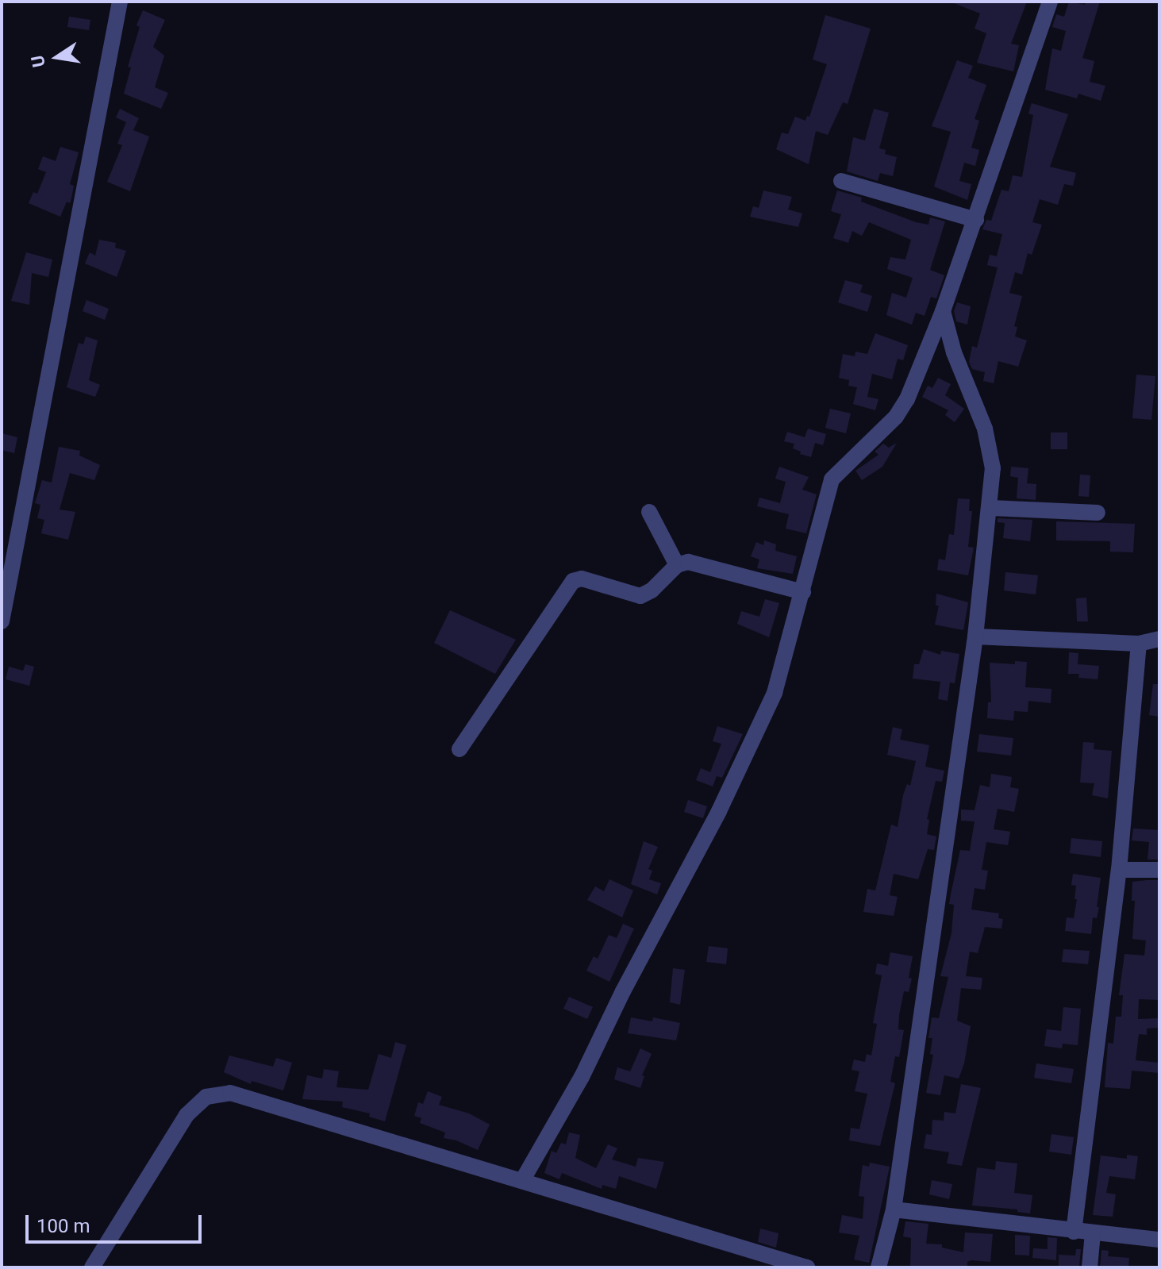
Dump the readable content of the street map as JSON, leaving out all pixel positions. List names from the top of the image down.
{
  "scale_bar": "100 m",
  "north": "left"
}
